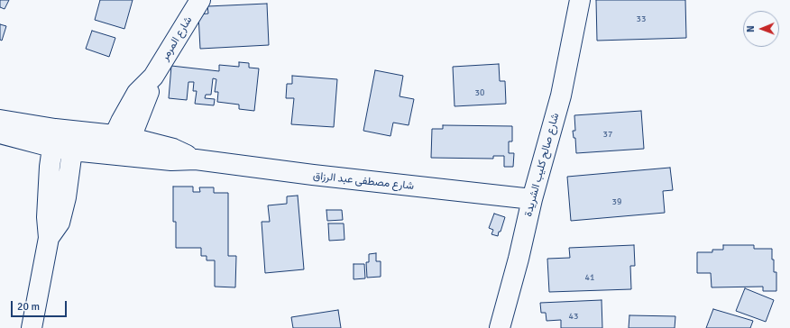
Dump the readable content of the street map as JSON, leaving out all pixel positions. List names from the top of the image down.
{
  "streets": {
    "street": ["شارع المرمر", "شارع صالح كليب الشريدة", "شارع مصطفى عبد الرزاق"]
  },
  "crossings": [
    ["شارع المرمر", "شارع مصطفى عبد الرزاق"],
    ["شارع صالح كليب الشريدة", "شارع مصطفى عبد الرزاق"]
  ],
  "house_numbers": [
    "33",
    "30",
    "37",
    "39",
    "41",
    "43"
  ],
  "scale_bar": "20 m",
  "north": "left"
}
